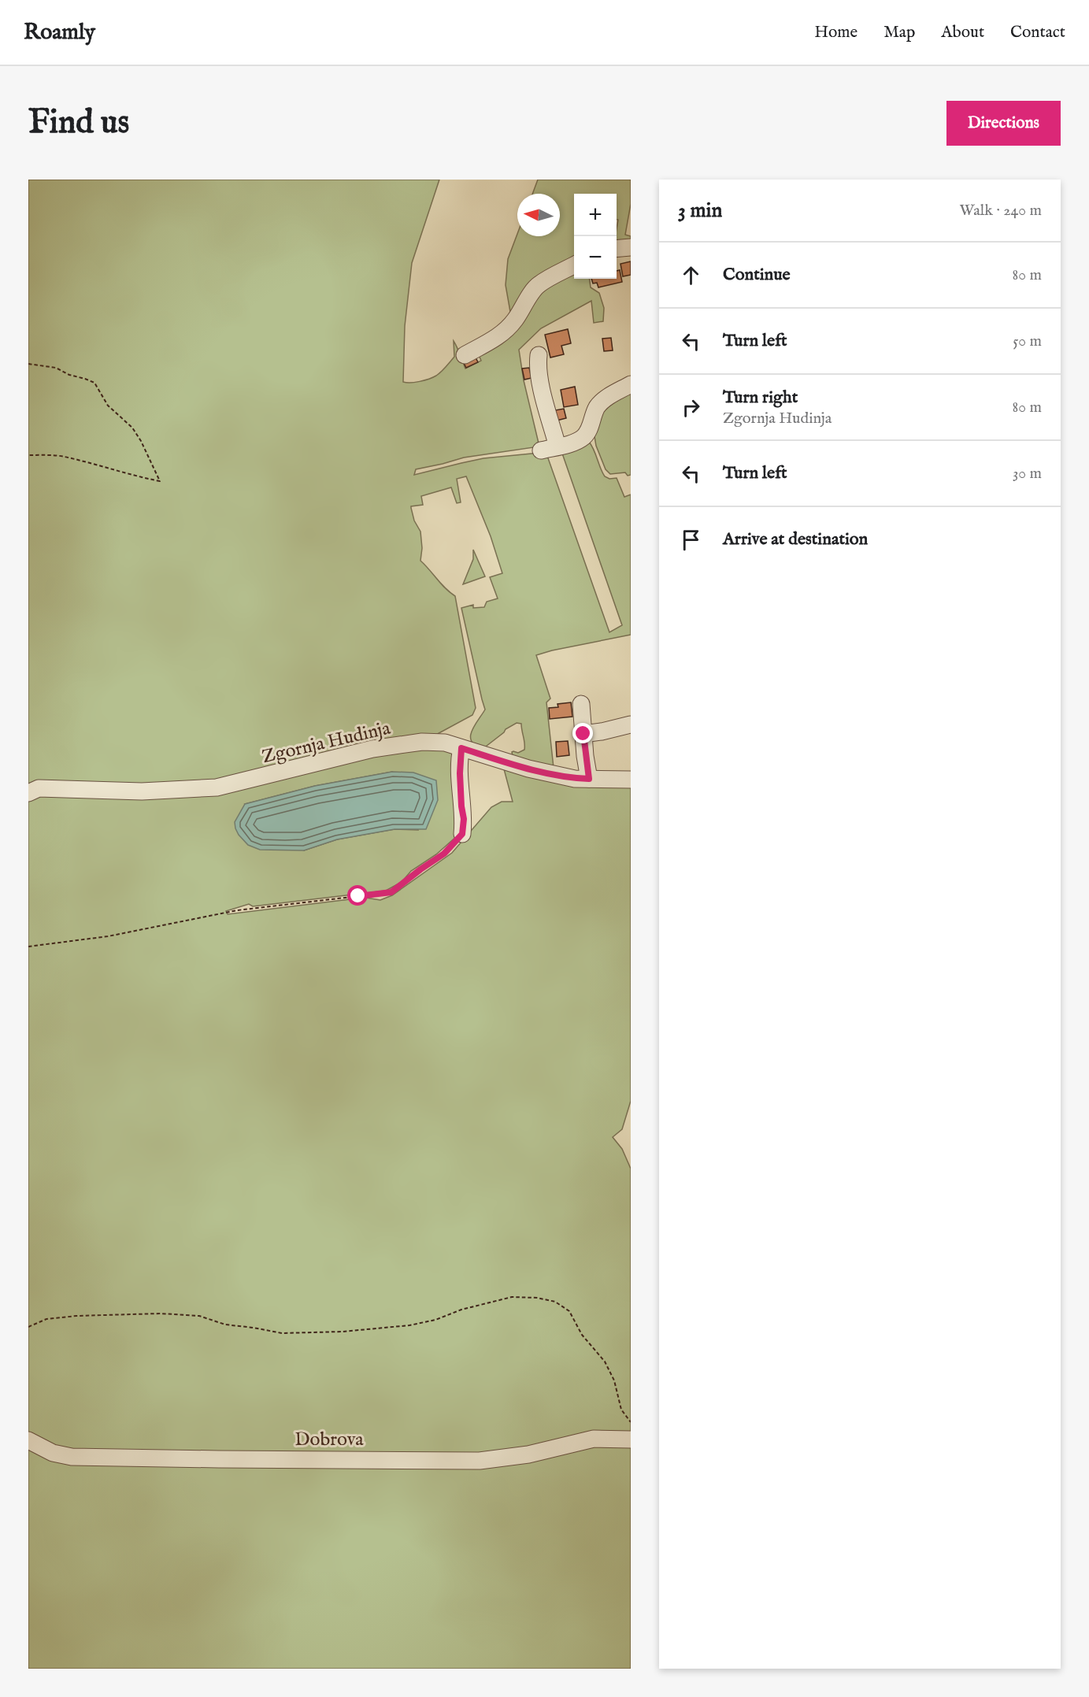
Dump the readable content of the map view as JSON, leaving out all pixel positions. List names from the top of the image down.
{
  "streets": {
    "street": ["Zgornja Hudinja", "Dobrova"]
  },
  "north": "left",
  "page": {
    "header": "Roamly",
    "nav": [
      "Home",
      "Map",
      "About",
      "Contact"
    ],
    "buttons": "Directions",
    "title": "Find us",
    "heading": ["3 min", "Walk · 240 m"],
    "map_buttons": ["+", "−"],
    "list": [
      ["Continue", "80 m"],
      ["Turn left", "50 m"],
      ["Turn right", "Zgornja Hudinja", "80 m"],
      ["Turn left", "30 m"],
      "Arrive at destination"
    ]
  }
}
